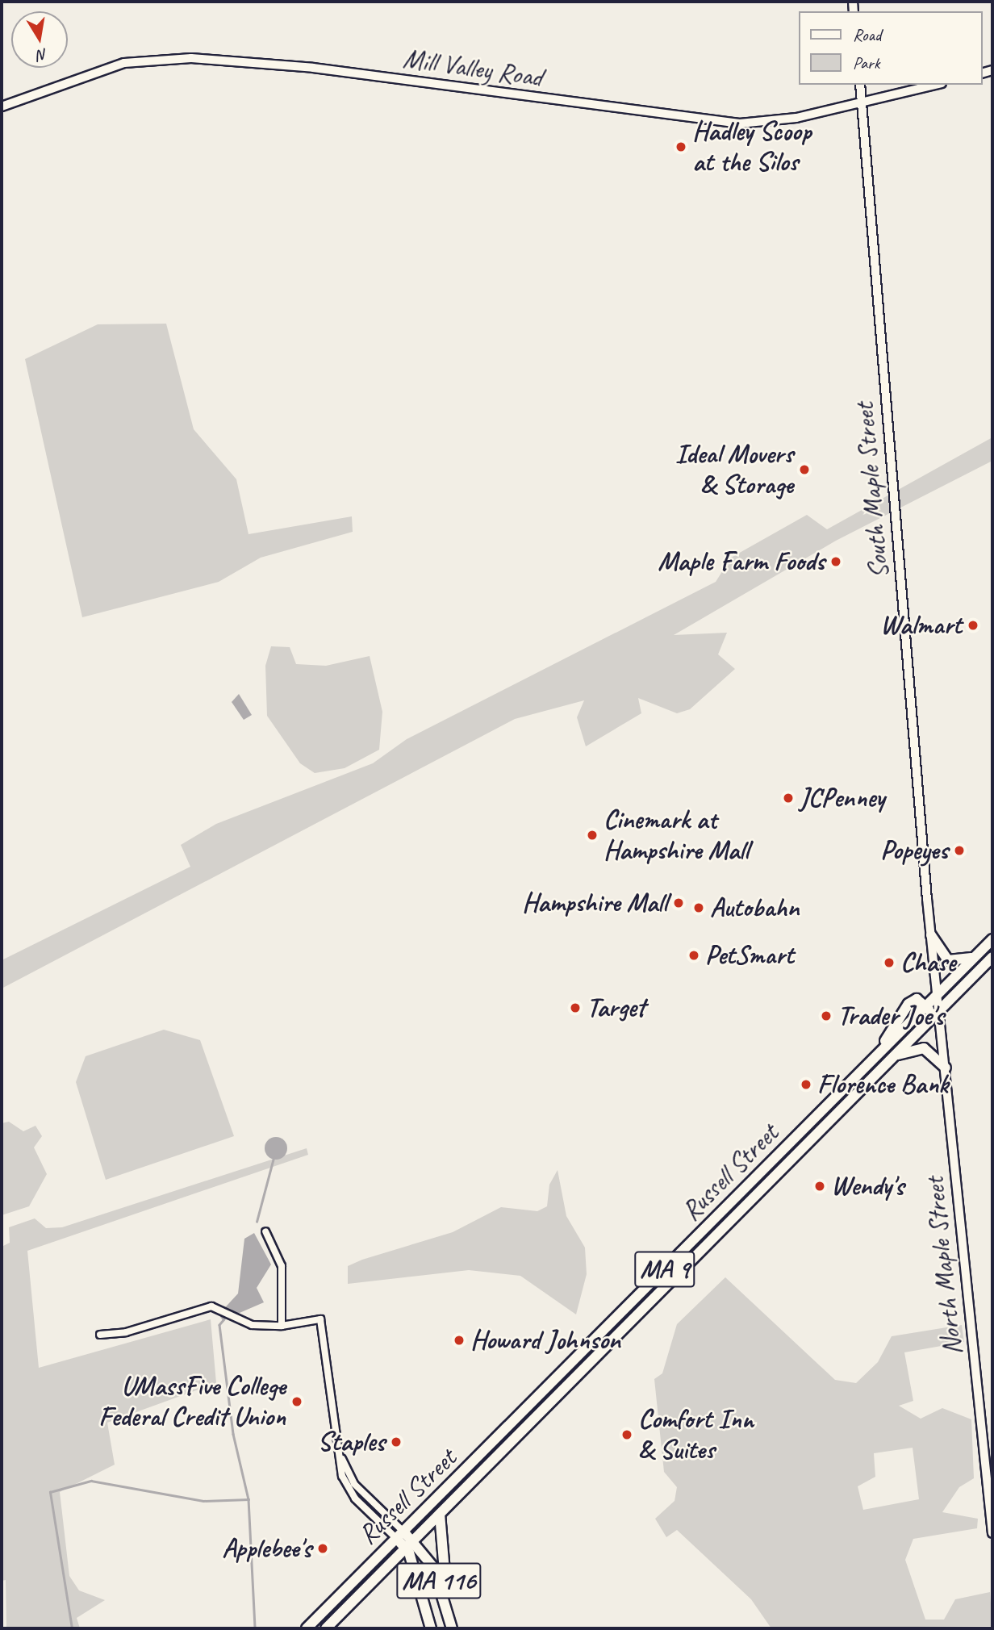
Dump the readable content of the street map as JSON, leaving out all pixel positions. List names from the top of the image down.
{
  "streets": {
    "main road": [
      "South Maple Street",
      "Russell Street",
      "North Maple Street",
      "MA 9",
      "MA 116"
    ],
    "street": ["Mill Valley Road"]
  },
  "crossings": [
    ["Mill Valley Road", "South Maple Street"],
    ["South Maple Street", "Russell Street"],
    ["South Maple Street", "North Maple Street"],
    ["Russell Street", "North Maple Street"],
    ["Russell Street", "MA 116"]
  ],
  "places": [
    "Hadley Scoop at the Silos",
    "Ideal Movers & Storage",
    "Maple Farm Foods",
    "Walmart",
    "JCPenney",
    "Cinemark at Hampshire Mall",
    "Popeyes",
    "Hampshire Mall",
    "Autobahn",
    "PetSmart",
    "Chase",
    "Target",
    "Trader Joe's",
    "Florence Bank",
    "Wendy's",
    "Howard Johnson",
    "UMassFive College Federal Credit Union",
    "Comfort Inn & Suites",
    "Staples",
    "Applebee's"
  ],
  "legend": ["Road", "Park"],
  "north": "bottom"
}
